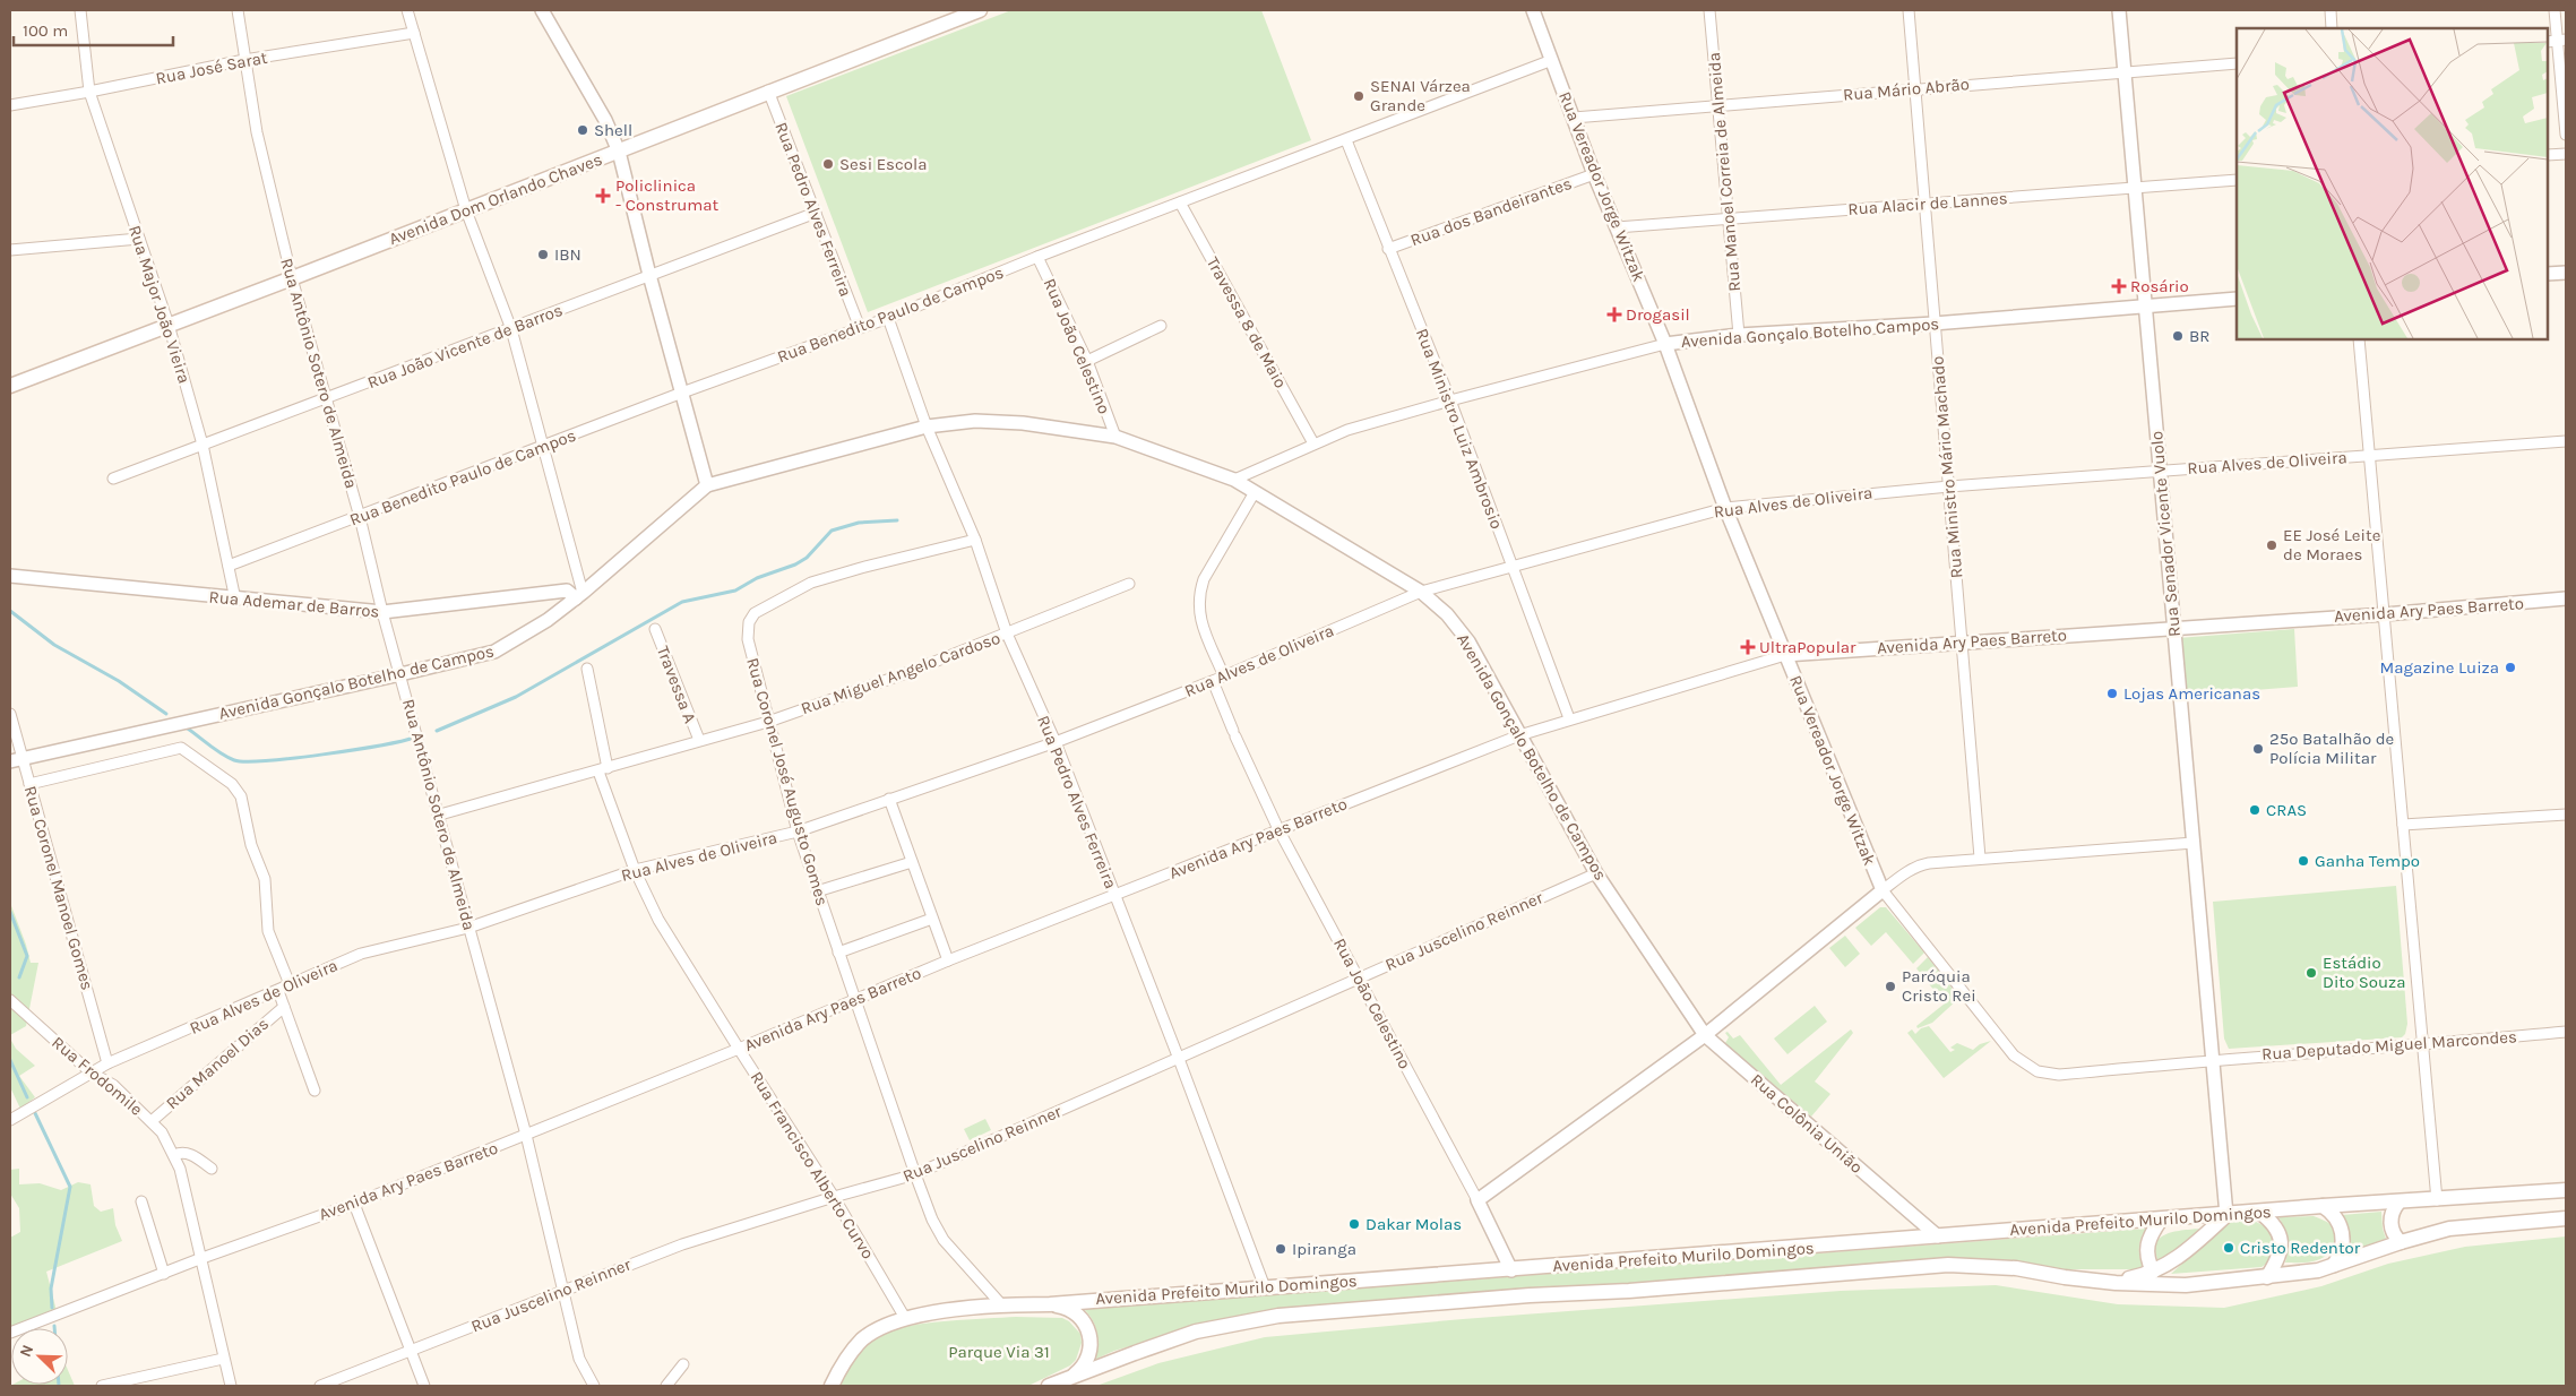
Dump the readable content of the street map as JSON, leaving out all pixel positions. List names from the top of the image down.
{
  "streets": {
    "main road": ["Avenida Dom Orlando Chaves", "Avenida Prefeito Murilo Domingos"],
    "street": [
      "Rua José Sarat",
      "Rua Mário Abrão",
      "Rua Manoel Correia de Almeida",
      "Rua Vereador Jorge Witzak",
      "Rua Alacir de Lannes",
      "Rua Pedro Alves Ferreira",
      "Rua dos Bandeirantes",
      "Rua Major João Vieira",
      "Rua Benedito Paulo de Campos",
      "Travessa 8 de Maio",
      "Avenida Gonçalo Botelho Campos",
      "Rua João Vicente de Barros",
      "Rua João Celestino",
      "Rua Antônio Sotero de Almeida",
      "Rua Ministro Luiz Ambrosio",
      "Rua Alves de Oliveira",
      "Rua Ministro Mário Machado",
      "Rua Senador Vicente Vuolo",
      "Rua Ademar de Barros",
      "Avenida Ary Paes Barreto",
      "Rua Miguel Angelo Cardoso",
      "Avenida Gonçalo Botelho de Campos",
      "Travessa A",
      "Rua Coronel José Augusto Gomes",
      "Rua Coronel Manoel Gomes",
      "Rua Juscelino Reinner",
      "Rua Deputado Miguel Marcondes",
      "Rua Manoel Dias",
      "Rua Frodomile",
      "Rua Colônia União",
      "Rua Francisco Alberto Curvo"
    ]
  },
  "crossings": [
    ["Rua José Sarat", "Rua Major João Vieira"],
    ["Rua José Sarat", "Rua Antônio Sotero de Almeida"],
    ["Rua Mário Abrão", "Rua Manoel Correia de Almeida"],
    ["Rua Mário Abrão", "Rua Vereador Jorge Witzak"],
    ["Rua Mário Abrão", "Rua Ministro Mário Machado"],
    ["Rua Mário Abrão", "Rua Senador Vicente Vuolo"],
    ["Rua Manoel Correia de Almeida", "Rua Alacir de Lannes"],
    ["Rua Manoel Correia de Almeida", "Avenida Gonçalo Botelho Campos"],
    ["Rua Vereador Jorge Witzak", "Rua Alacir de Lannes"],
    ["Rua Vereador Jorge Witzak", "Rua dos Bandeirantes"],
    ["Rua Vereador Jorge Witzak", "Rua Benedito Paulo de Campos"],
    ["Rua Vereador Jorge Witzak", "Avenida Gonçalo Botelho Campos"],
    ["Rua Vereador Jorge Witzak", "Rua Alves de Oliveira"],
    ["Rua Vereador Jorge Witzak", "Rua Senador Vicente Vuolo"],
    ["Rua Vereador Jorge Witzak", "Avenida Ary Paes Barreto"],
    ["Rua Vereador Jorge Witzak", "Rua Deputado Miguel Marcondes"],
    ["Avenida Dom Orlando Chaves", "Rua Pedro Alves Ferreira"],
    ["Avenida Dom Orlando Chaves", "Rua Major João Vieira"],
    ["Avenida Dom Orlando Chaves", "Rua Antônio Sotero de Almeida"],
    ["Rua Alacir de Lannes", "Rua Ministro Mário Machado"],
    ["Rua Alacir de Lannes", "Rua Senador Vicente Vuolo"],
    ["Rua Pedro Alves Ferreira", "Rua Benedito Paulo de Campos"],
    ["Rua Pedro Alves Ferreira", "Rua João Vicente de Barros"],
    ["Rua Pedro Alves Ferreira", "Rua Alves de Oliveira"],
    ["Rua Pedro Alves Ferreira", "Avenida Ary Paes Barreto"],
    ["Rua Pedro Alves Ferreira", "Rua Miguel Angelo Cardoso"],
    ["Rua Pedro Alves Ferreira", "Avenida Gonçalo Botelho de Campos"],
    ["Rua Pedro Alves Ferreira", "Rua Coronel José Augusto Gomes"],
    ["Rua Pedro Alves Ferreira", "Rua Juscelino Reinner"],
    ["Rua Pedro Alves Ferreira", "Avenida Prefeito Murilo Domingos"],
    ["Rua dos Bandeirantes", "Rua Ministro Luiz Ambrosio"],
    ["Rua Major João Vieira", "Rua Benedito Paulo de Campos"],
    ["Rua Major João Vieira", "Rua João Vicente de Barros"],
    ["Rua Major João Vieira", "Rua Ademar de Barros"],
    ["Rua Benedito Paulo de Campos", "Travessa 8 de Maio"],
    ["Rua Benedito Paulo de Campos", "Rua João Celestino"],
    ["Rua Benedito Paulo de Campos", "Rua Antônio Sotero de Almeida"],
    ["Rua Benedito Paulo de Campos", "Rua Ministro Luiz Ambrosio"],
    ["Travessa 8 de Maio", "Avenida Gonçalo Botelho Campos"],
    ["Avenida Gonçalo Botelho Campos", "Rua Ministro Luiz Ambrosio"],
    ["Avenida Gonçalo Botelho Campos", "Rua Ministro Mário Machado"],
    ["Avenida Gonçalo Botelho Campos", "Rua Senador Vicente Vuolo"],
    ["Avenida Gonçalo Botelho Campos", "Avenida Gonçalo Botelho de Campos"],
    ["Rua João Vicente de Barros", "Rua Antônio Sotero de Almeida"],
    ["Rua João Celestino", "Rua Alves de Oliveira"],
    ["Rua João Celestino", "Avenida Ary Paes Barreto"],
    ["Rua João Celestino", "Avenida Gonçalo Botelho de Campos"],
    ["Rua João Celestino", "Rua Juscelino Reinner"],
    ["Rua João Celestino", "Avenida Prefeito Murilo Domingos"],
    ["Rua Antônio Sotero de Almeida", "Rua Alves de Oliveira"],
    ["Rua Antônio Sotero de Almeida", "Rua Ademar de Barros"],
    ["Rua Antônio Sotero de Almeida", "Avenida Ary Paes Barreto"],
    ["Rua Antônio Sotero de Almeida", "Rua Miguel Angelo Cardoso"],
    ["Rua Antônio Sotero de Almeida", "Avenida Gonçalo Botelho de Campos"],
    ["Rua Antônio Sotero de Almeida", "Rua Juscelino Reinner"],
    ["Rua Ministro Luiz Ambrosio", "Rua Alves de Oliveira"],
    ["Rua Ministro Luiz Ambrosio", "Avenida Ary Paes Barreto"],
    ["Rua Alves de Oliveira", "Rua Ministro Mário Machado"],
    ["Rua Alves de Oliveira", "Rua Senador Vicente Vuolo"],
    ["Rua Alves de Oliveira", "Avenida Gonçalo Botelho de Campos"],
    ["Rua Alves de Oliveira", "Rua Coronel José Augusto Gomes"],
    ["Rua Alves de Oliveira", "Rua Coronel Manoel Gomes"],
    ["Rua Alves de Oliveira", "Rua Frodomile"],
    ["Rua Alves de Oliveira", "Rua Francisco Alberto Curvo"],
    ["Rua Ministro Mário Machado", "Avenida Ary Paes Barreto"],
    ["Rua Senador Vicente Vuolo", "Avenida Ary Paes Barreto"],
    ["Rua Senador Vicente Vuolo", "Rua Deputado Miguel Marcondes"],
    ["Rua Senador Vicente Vuolo", "Avenida Prefeito Murilo Domingos"],
    ["Rua Ademar de Barros", "Avenida Gonçalo Botelho de Campos"],
    ["Avenida Ary Paes Barreto", "Avenida Gonçalo Botelho de Campos"],
    ["Avenida Ary Paes Barreto", "Rua Coronel José Augusto Gomes"],
    ["Avenida Ary Paes Barreto", "Rua Frodomile"],
    ["Avenida Ary Paes Barreto", "Rua Francisco Alberto Curvo"],
    ["Rua Miguel Angelo Cardoso", "Travessa A"],
    ["Rua Miguel Angelo Cardoso", "Rua Coronel José Augusto Gomes"],
    ["Rua Miguel Angelo Cardoso", "Rua Francisco Alberto Curvo"],
    ["Avenida Gonçalo Botelho de Campos", "Rua Coronel Manoel Gomes"],
    ["Avenida Gonçalo Botelho de Campos", "Rua Juscelino Reinner"],
    ["Avenida Gonçalo Botelho de Campos", "Rua Colônia União"],
    ["Rua Coronel José Augusto Gomes", "Rua Juscelino Reinner"],
    ["Rua Coronel José Augusto Gomes", "Avenida Prefeito Murilo Domingos"],
    ["Rua Juscelino Reinner", "Rua Francisco Alberto Curvo"],
    ["Rua Manoel Dias", "Rua Frodomile"],
    ["Rua Colônia União", "Avenida Prefeito Murilo Domingos"],
    ["Rua Francisco Alberto Curvo", "Avenida Prefeito Murilo Domingos"]
  ],
  "parks": ["Parque Via 31"],
  "places": {
    "other": [
      "SENAI Várzea Grande",
      "Shell",
      "Sesi Escola",
      "IBN",
      "BR",
      "EE José Leite de Moraes",
      "Magazine Luiza",
      "Lojas Americanas",
      "25º Batalhão de Polícia Militar",
      "CRAS",
      "Ganha Tempo",
      "Estádio Dito Souza",
      "Paróquia Cristo Rei",
      "Dakar Molas",
      "Cristo Redentor",
      "Ipiranga"
    ],
    "health": [
      "Policlinica - Construmat",
      "Rosário",
      "Drogasil",
      "UltraPopular"
    ]
  },
  "scale_bar": "100 m",
  "north": "top left"
}
